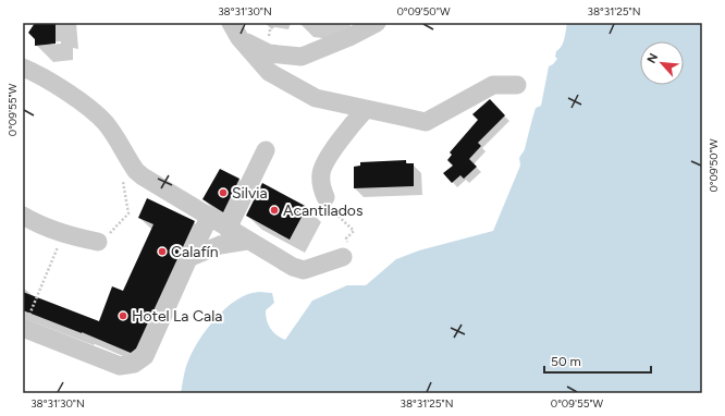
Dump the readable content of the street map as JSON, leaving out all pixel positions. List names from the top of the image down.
{
  "places": [
    "Silvia",
    "Acantilados",
    "Calafín",
    "Hotel La Cala"
  ],
  "scale_bar": "50 m",
  "north": "top left",
  "coordinates": [
    "38°31'30\"N",
    "0°09'50\"W",
    "38°31'25\"N",
    "0°09'55\"W"
  ]
}
